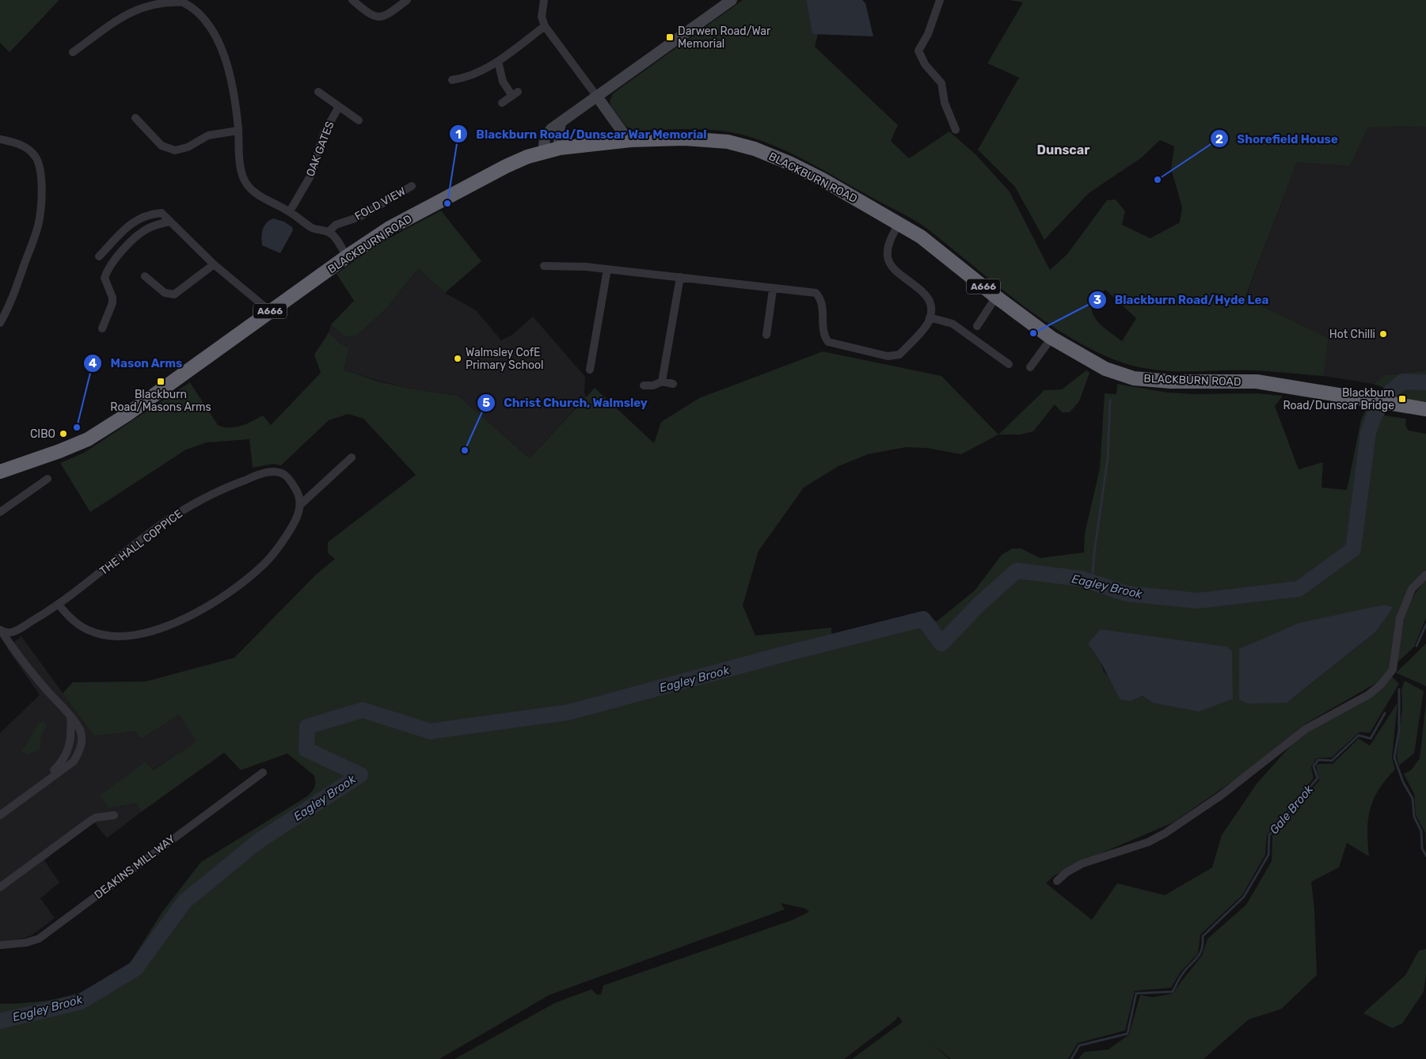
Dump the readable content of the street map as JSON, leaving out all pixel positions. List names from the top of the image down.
{
  "streets": {
    "highway": ["BLACKBURN ROAD", "A666"],
    "street": [
      "OAK GATES",
      "FOLD VIEW",
      "THE HALL COPPICE",
      "DEAKINS MILL WAY"
    ]
  },
  "districts": ["Dunscar"],
  "water": ["Eagley Brook", "Gale Brook"],
  "places": {
    "transit": ["Darwen Road/War Memorial", "Blackburn Road/Masons Arms", "Blackburn Road/Dunscar Bridge"],
    "other": [
      "Shorefield House",
      "Blackburn Road/Dunscar War Memorial",
      "Blackburn Road/Hyde Lea",
      "Hot Chilli",
      "Walmsley CofE Primary School",
      "Mason Arms",
      "CIBO",
      "Christ Church, Walmsley"
    ]
  }
}
